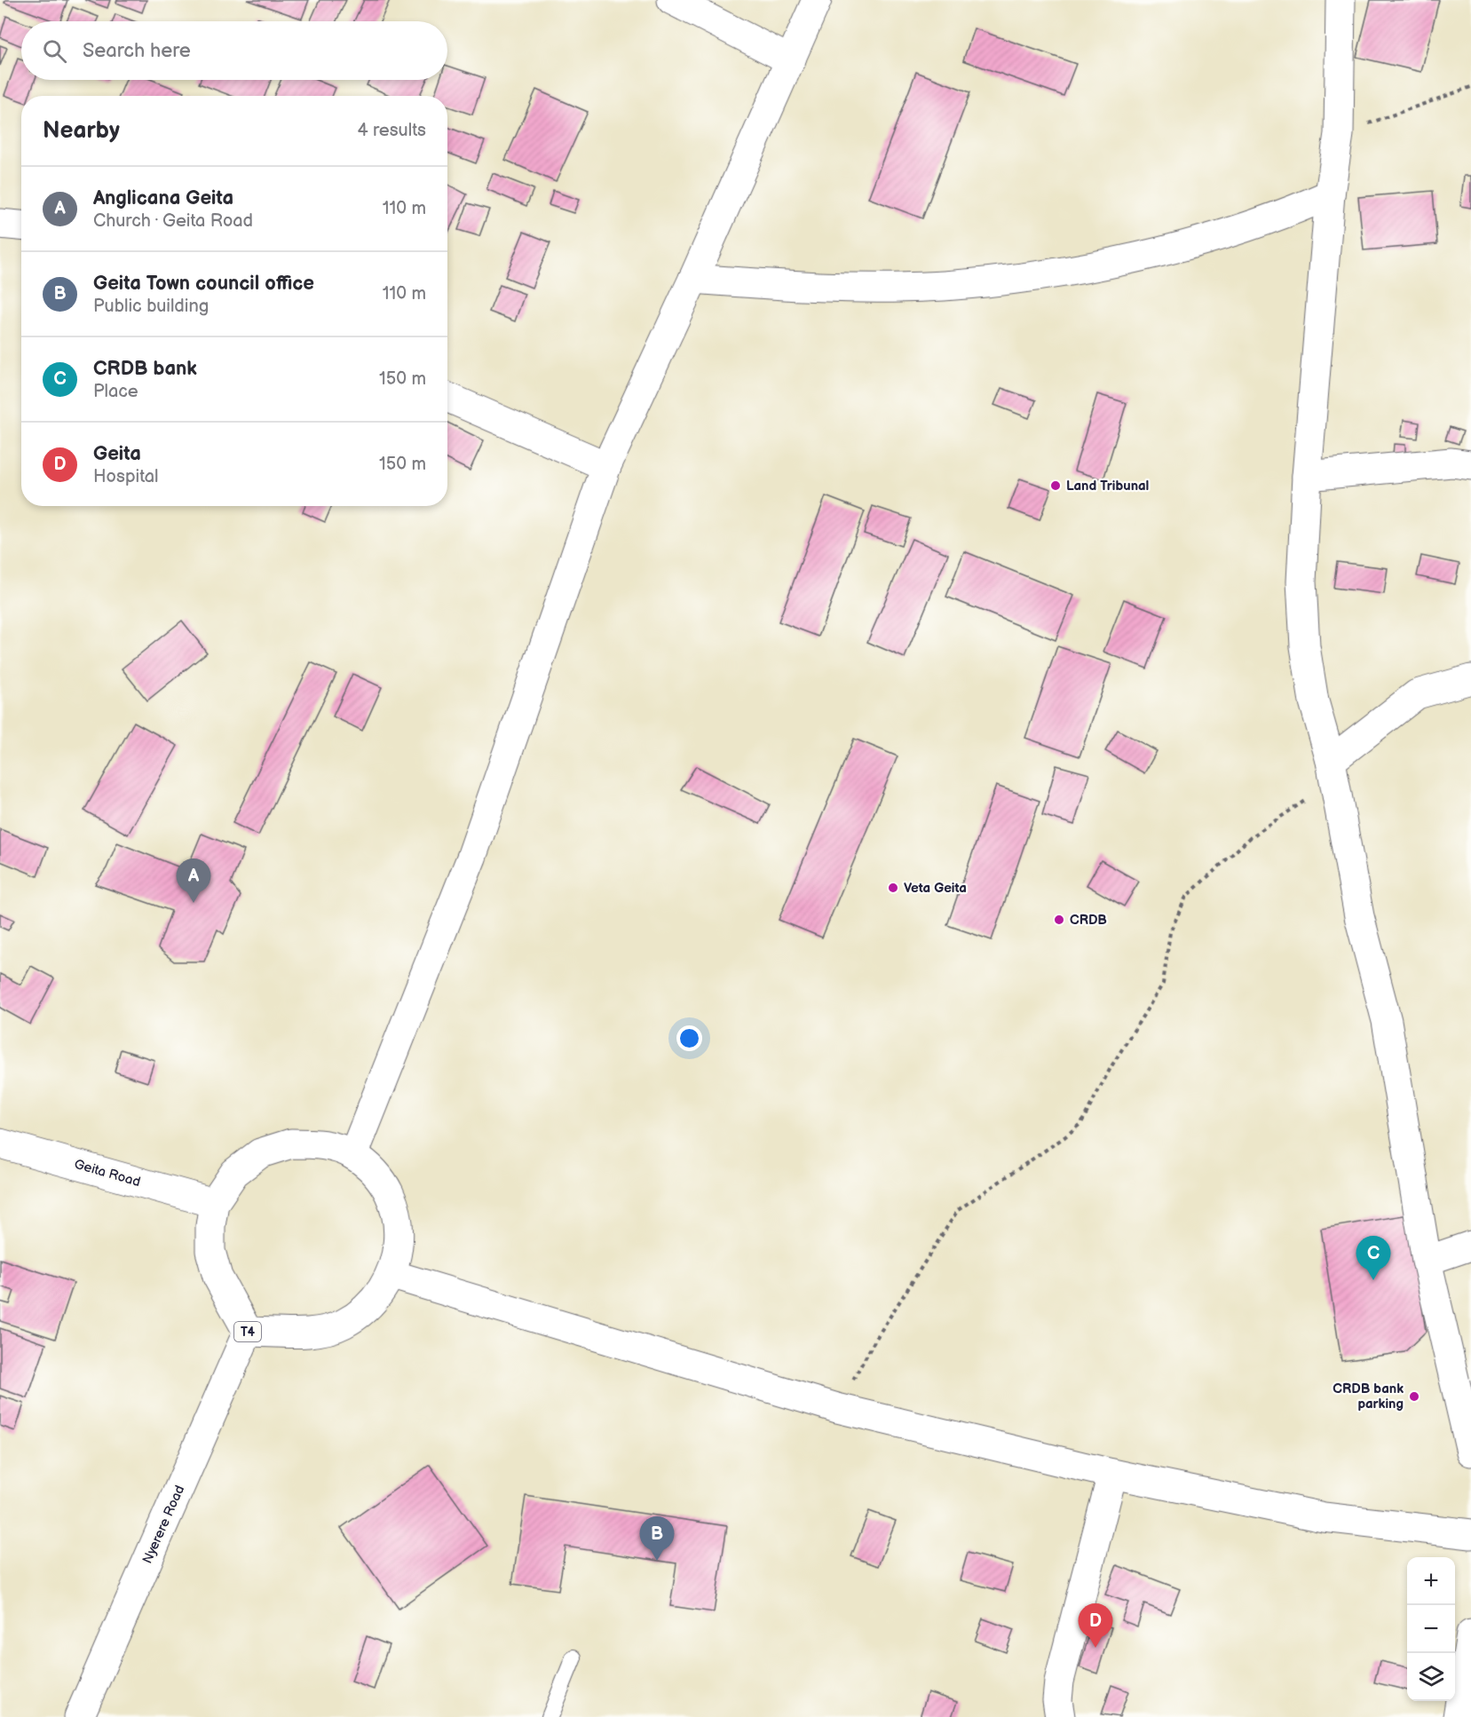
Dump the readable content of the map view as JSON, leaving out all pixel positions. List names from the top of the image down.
{
  "streets": {
    "main road": ["Geita Road", "T4", "Nyerere Road"]
  },
  "crossings": [
    ["Geita Road", "T4"],
    ["T4", "Nyerere Road"]
  ],
  "places": [
    "Land Tribunal",
    "Veta Geita",
    "CRDB",
    "CRDB bank parking"
  ],
  "page": {
    "search": "Search here",
    "heading": ["Nearby", "4 results"],
    "list": [
      {
        "mark": "A",
        "name": "Anglicana Geita",
        "note": "Church · Geita Road",
        "value": "110 m"
      },
      {
        "mark": "B",
        "name": "Geita Town council office",
        "note": "Public building",
        "value": "110 m"
      },
      {
        "mark": "C",
        "name": "CRDB bank",
        "note": "Place",
        "value": "150 m"
      },
      {
        "mark": "D",
        "name": "Geita",
        "note": "Hospital",
        "value": "150 m"
      }
    ],
    "pins": [
      "A",
      "C",
      "B",
      "D"
    ],
    "map_buttons": ["+", "−"]
  }
}
